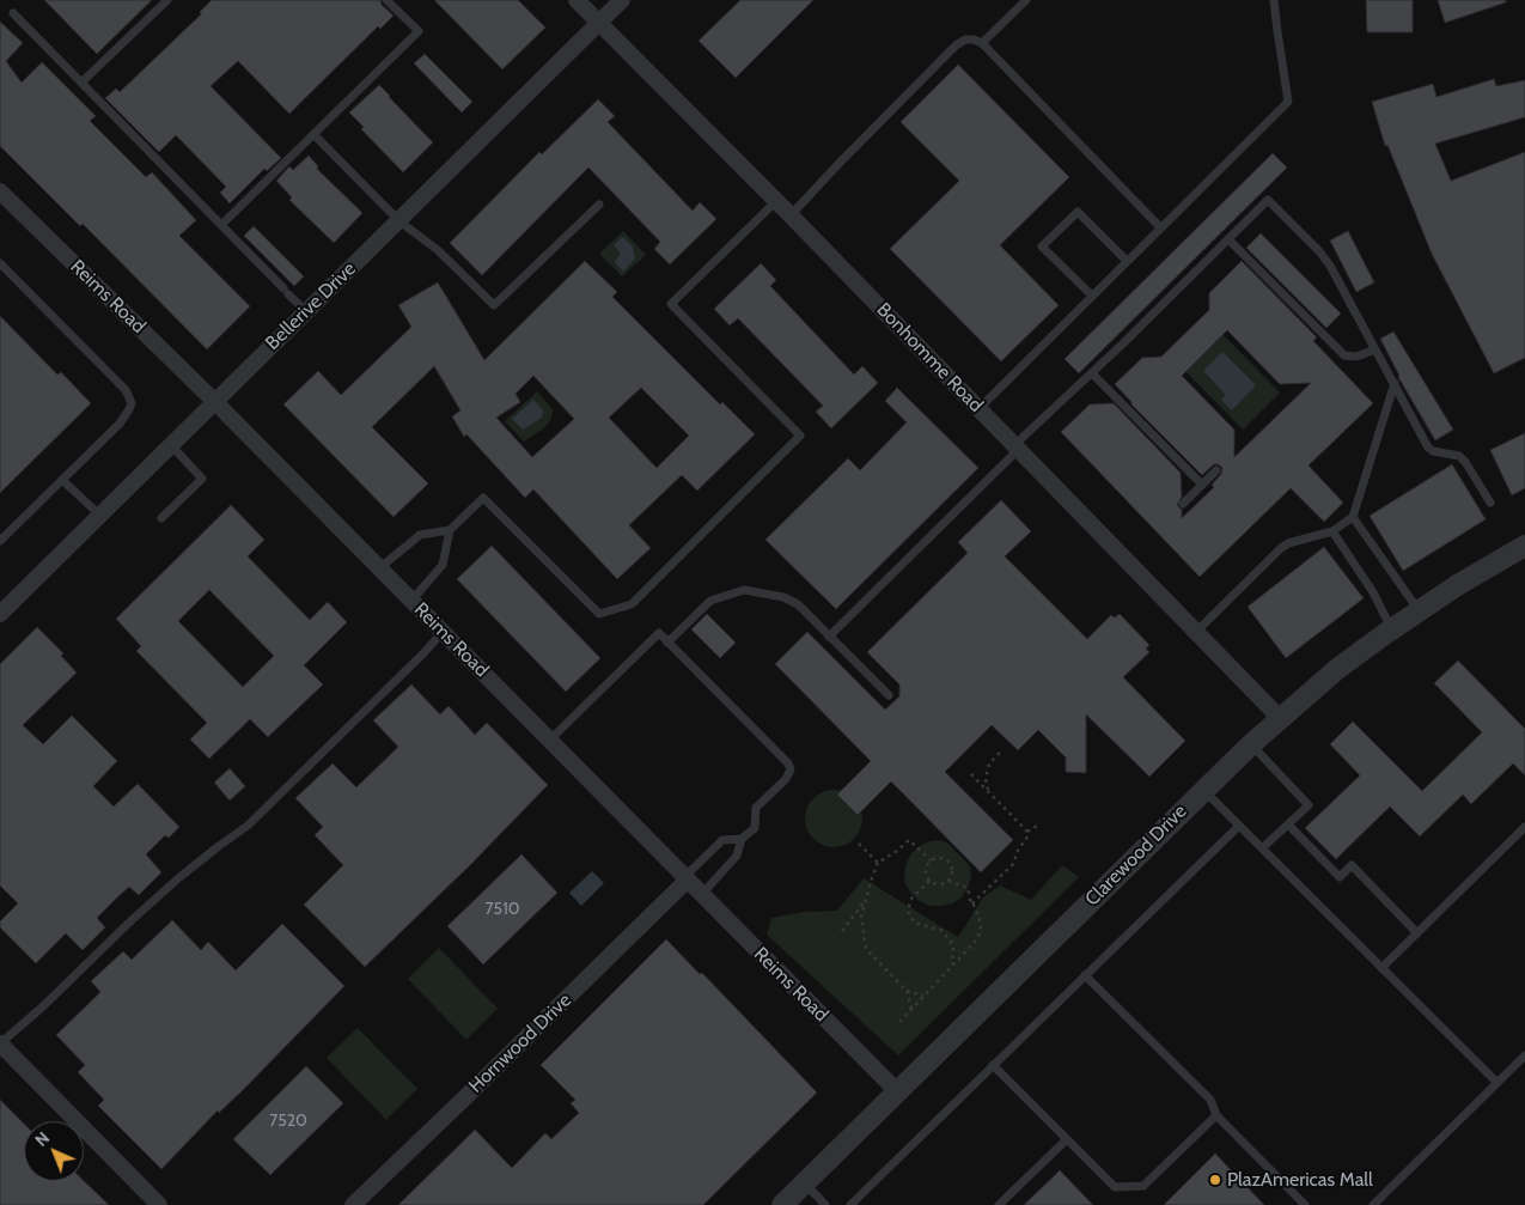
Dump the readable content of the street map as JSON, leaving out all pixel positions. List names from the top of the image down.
{
  "streets": {
    "street": [
      "Reims Road",
      "Bellerive Drive",
      "Bonhomme Road",
      "Clarewood Drive",
      "Hornwood Drive"
    ]
  },
  "crossings": [
    ["Reims Road", "Bellerive Drive"],
    ["Reims Road", "Clarewood Drive"],
    ["Reims Road", "Hornwood Drive"],
    ["Bellerive Drive", "Bonhomme Road"],
    ["Bonhomme Road", "Clarewood Drive"]
  ],
  "places": ["PlazAmericas Mall"],
  "house_numbers": ["7510", "7520"],
  "north": "top left"
}
